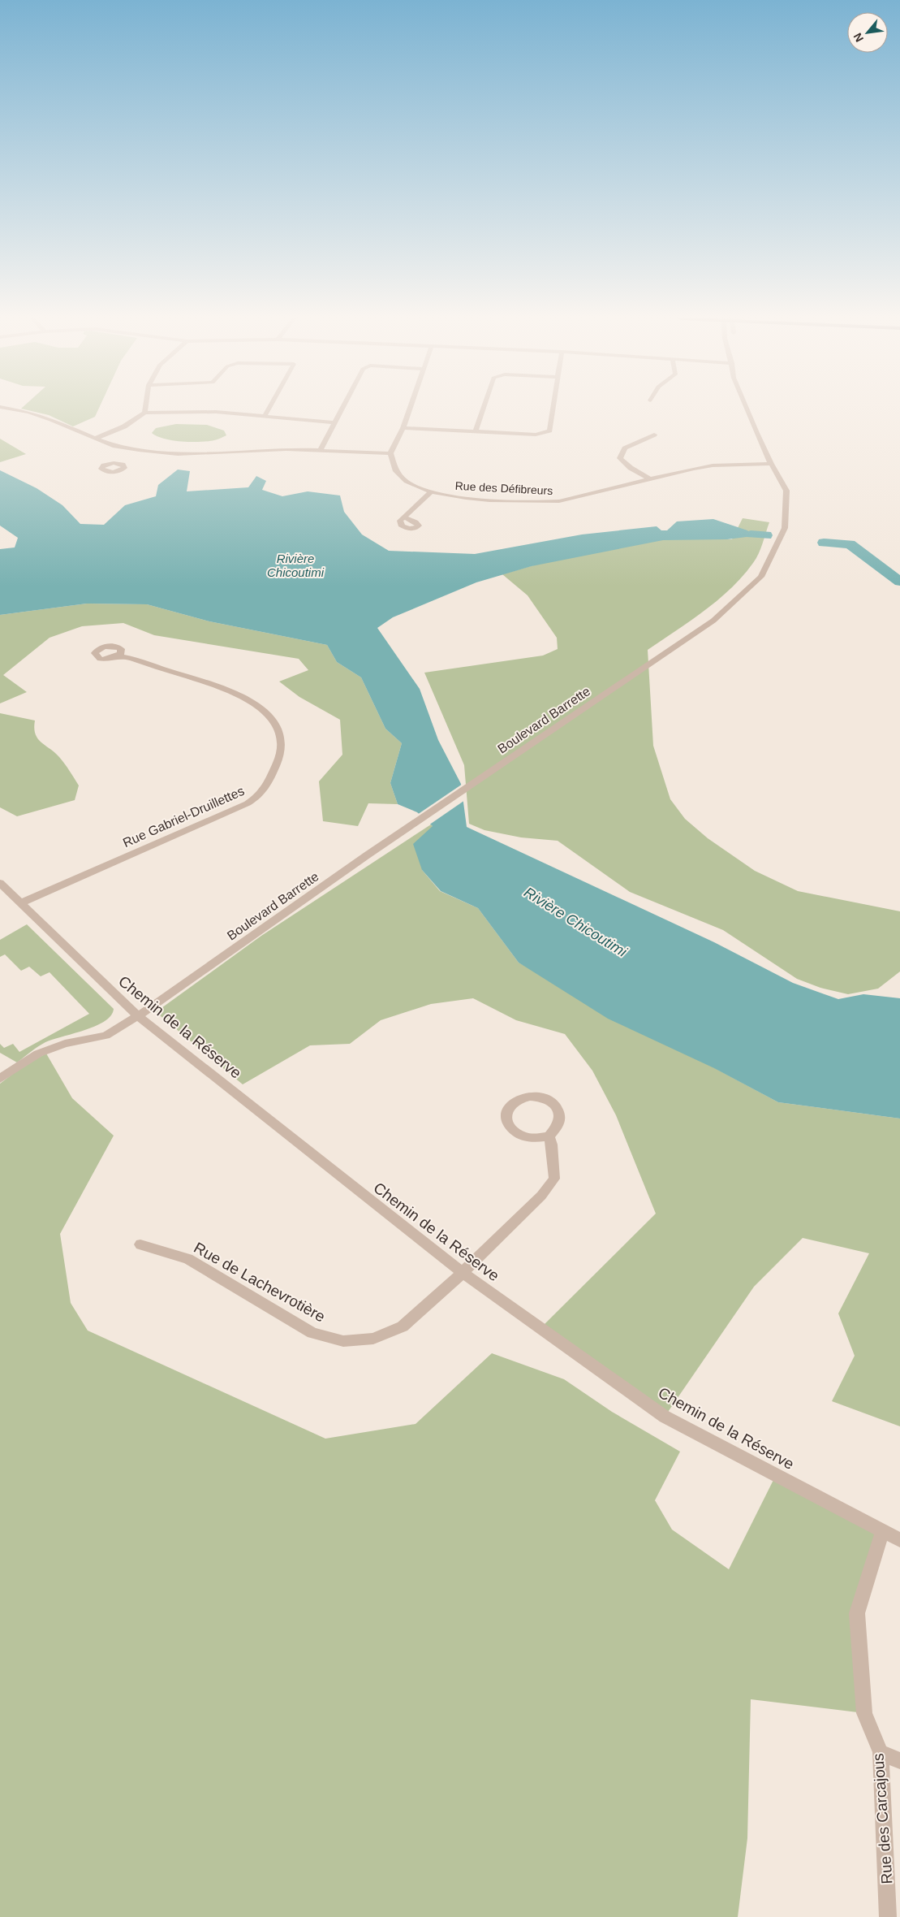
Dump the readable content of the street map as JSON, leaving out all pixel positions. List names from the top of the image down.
{
  "streets": {
    "street": [
      "Rue des Défibreurs",
      "Boulevard Barrette",
      "Rue Gabriel-Druillettes",
      "Chemin de la Réserve",
      "Rue de Lachevrotière",
      "Rue des Carcajous"
    ]
  },
  "crossings": [
    ["Rue des Défibreurs", "Boulevard Barrette"],
    ["Boulevard Barrette", "Chemin de la Réserve"],
    ["Rue Gabriel-Druillettes", "Chemin de la Réserve"],
    ["Chemin de la Réserve", "Rue de Lachevrotière"],
    ["Chemin de la Réserve", "Rue des Carcajous"]
  ],
  "water": ["Rivière Chicoutimi"],
  "north": "bottom left"
}
